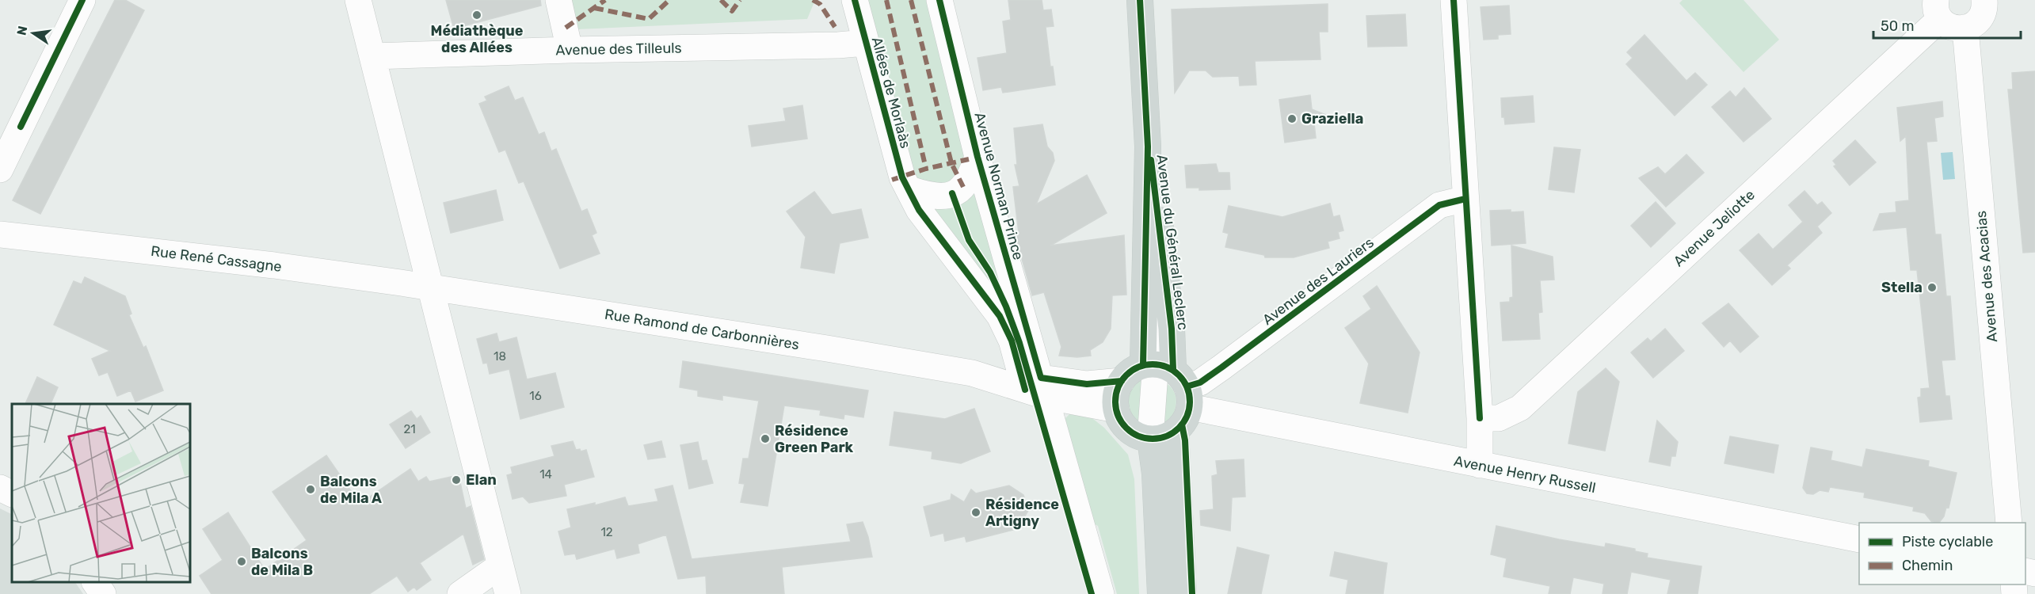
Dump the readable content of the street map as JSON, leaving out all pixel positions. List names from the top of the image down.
{
  "streets": {
    "main road": ["Avenue du Général Leclerc"],
    "street": [
      "Avenue des Tilleuls",
      "Allées de Morlaàs",
      "Avenue Norman Prince",
      "Avenue Jeliotte",
      "Rue René Cassagne",
      "Avenue des Acacias",
      "Avenue des Lauriers",
      "Rue Ramond de Carbonnières",
      "Avenue Henry Russell"
    ]
  },
  "crossings": [
    ["Avenue des Tilleuls", "Allées de Morlaàs"],
    ["Allées de Morlaàs", "Avenue Norman Prince"],
    ["Allées de Morlaàs", "Rue Ramond de Carbonnières"],
    ["Avenue Norman Prince", "Rue Ramond de Carbonnières"],
    ["Avenue du Général Leclerc", "Avenue des Lauriers"],
    ["Avenue du Général Leclerc", "Avenue Henry Russell"],
    ["Rue René Cassagne", "Rue Ramond de Carbonnières"],
    ["Avenue des Lauriers", "Avenue Henry Russell"]
  ],
  "places": [
    "Médiathèque des Allées",
    "Graziella",
    "Stella",
    "Résidence Green Park",
    "Elan",
    "Balcons de Mila A",
    "Résidence Artigny",
    "Balcons de Mila B"
  ],
  "house_numbers": [
    "18",
    "16",
    "21",
    "14",
    "12"
  ],
  "legend": ["Piste cyclable", "Chemin"],
  "scale_bar": "50 m",
  "north": "left"
}
